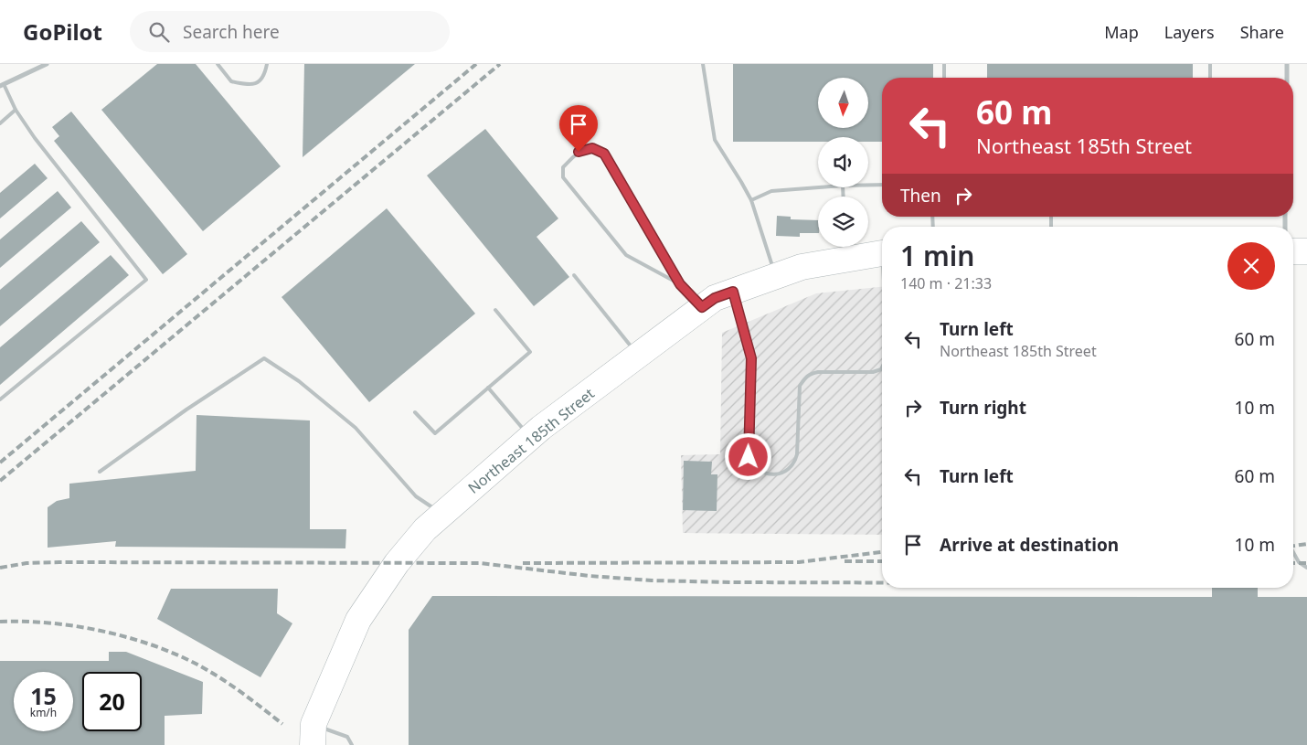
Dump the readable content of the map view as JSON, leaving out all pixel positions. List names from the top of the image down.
{
  "streets": {
    "street": ["Northeast 185th Street"]
  },
  "north": "bottom",
  "page": {
    "header": "GoPilot",
    "search": "Search here",
    "nav": ["Map", "Layers", "Share"],
    "turn": ["60 m", "Northeast 185th Street"],
    "then": "Then",
    "heading": ["1 min", "140 m · 21:33"],
    "list": [
      {
        "name": "Turn left",
        "note": "Northeast 185th Street",
        "value": "60 m"
      },
      {
        "name": "Turn right",
        "value": "10 m"
      },
      {
        "name": "Turn left",
        "value": "60 m"
      },
      {
        "name": "Arrive at destination",
        "value": "10 m"
      }
    ],
    "speed": "15 km/h",
    "limit": "20"
  }
}
